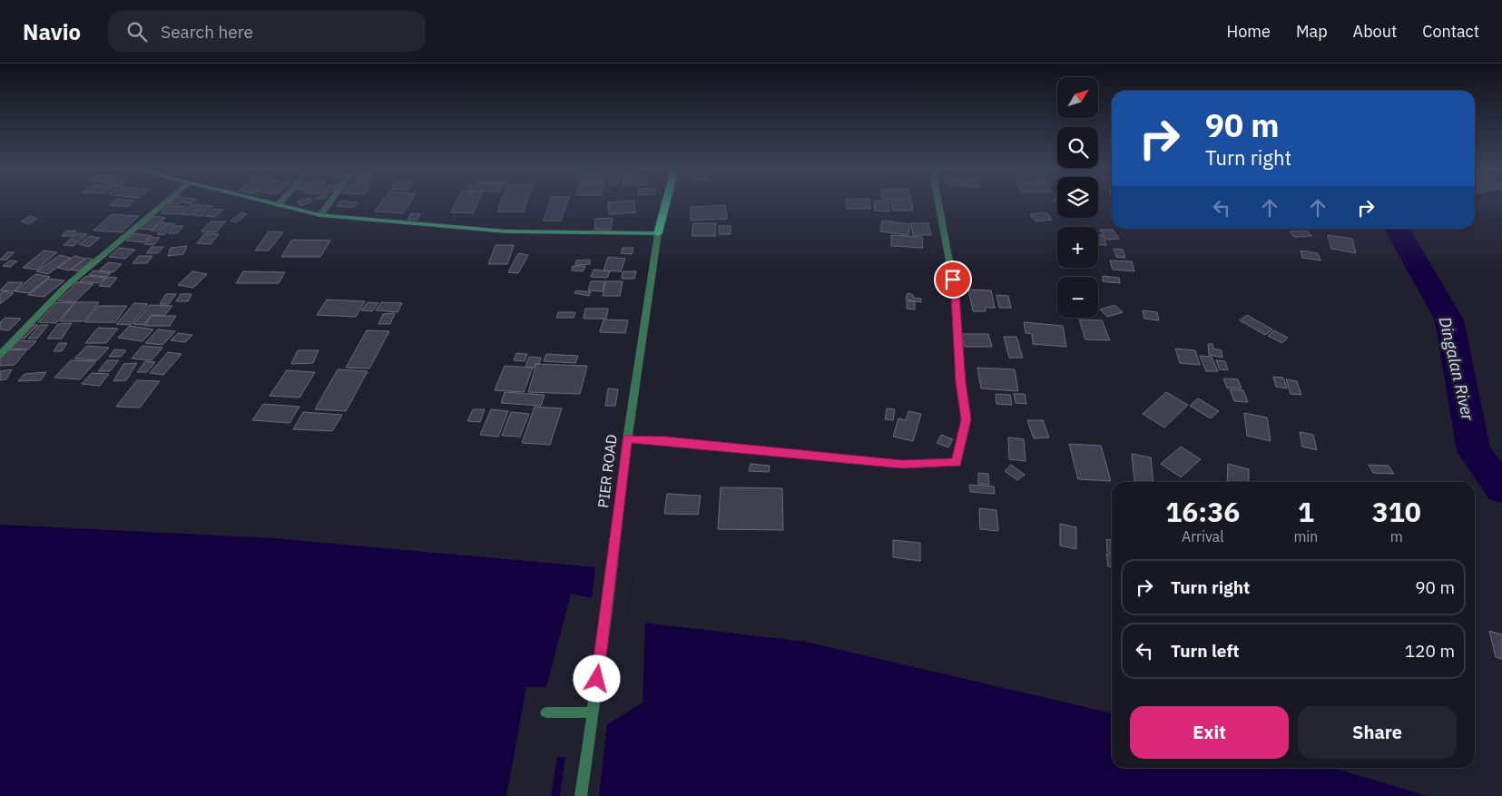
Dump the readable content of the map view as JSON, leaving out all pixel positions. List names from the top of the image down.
{
  "streets": {
    "street": ["PIER ROAD"]
  },
  "water": ["Dingalan River"],
  "north": "top right",
  "page": {
    "header": "Navio",
    "search": "Search here",
    "nav": [
      "Home",
      "Map",
      "About",
      "Contact"
    ],
    "map_buttons": ["+", "−"],
    "turn": ["90 m", "Turn right"],
    "eta": [
      "16:36",
      "Arrival",
      "1",
      "min",
      "310",
      "m"
    ],
    "list": [
      {
        "name": "Turn right",
        "value": "90 m"
      },
      {
        "name": "Turn left",
        "value": "120 m"
      }
    ],
    "buttons": ["Exit", "Share"]
  }
}
